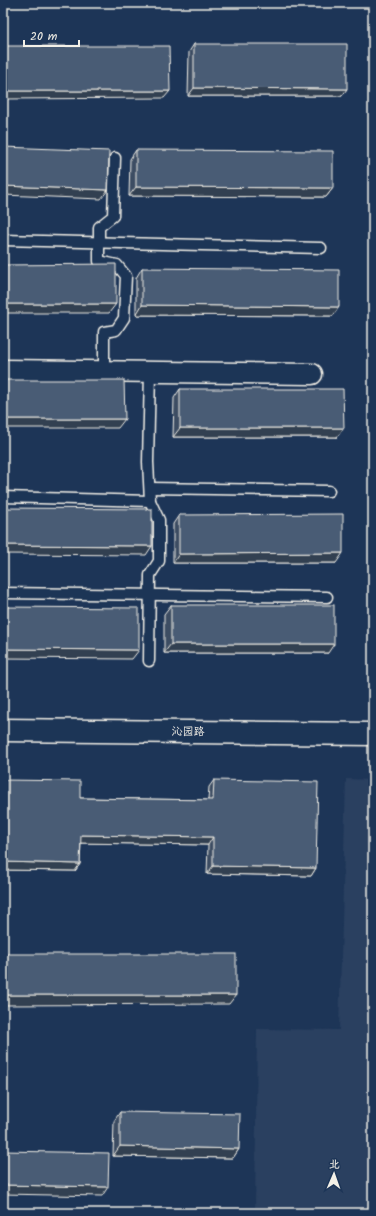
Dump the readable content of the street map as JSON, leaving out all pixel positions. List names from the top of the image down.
{
  "streets": {
    "street": ["沁园路"]
  },
  "scale_bar": "20 m",
  "north": "top"
}
